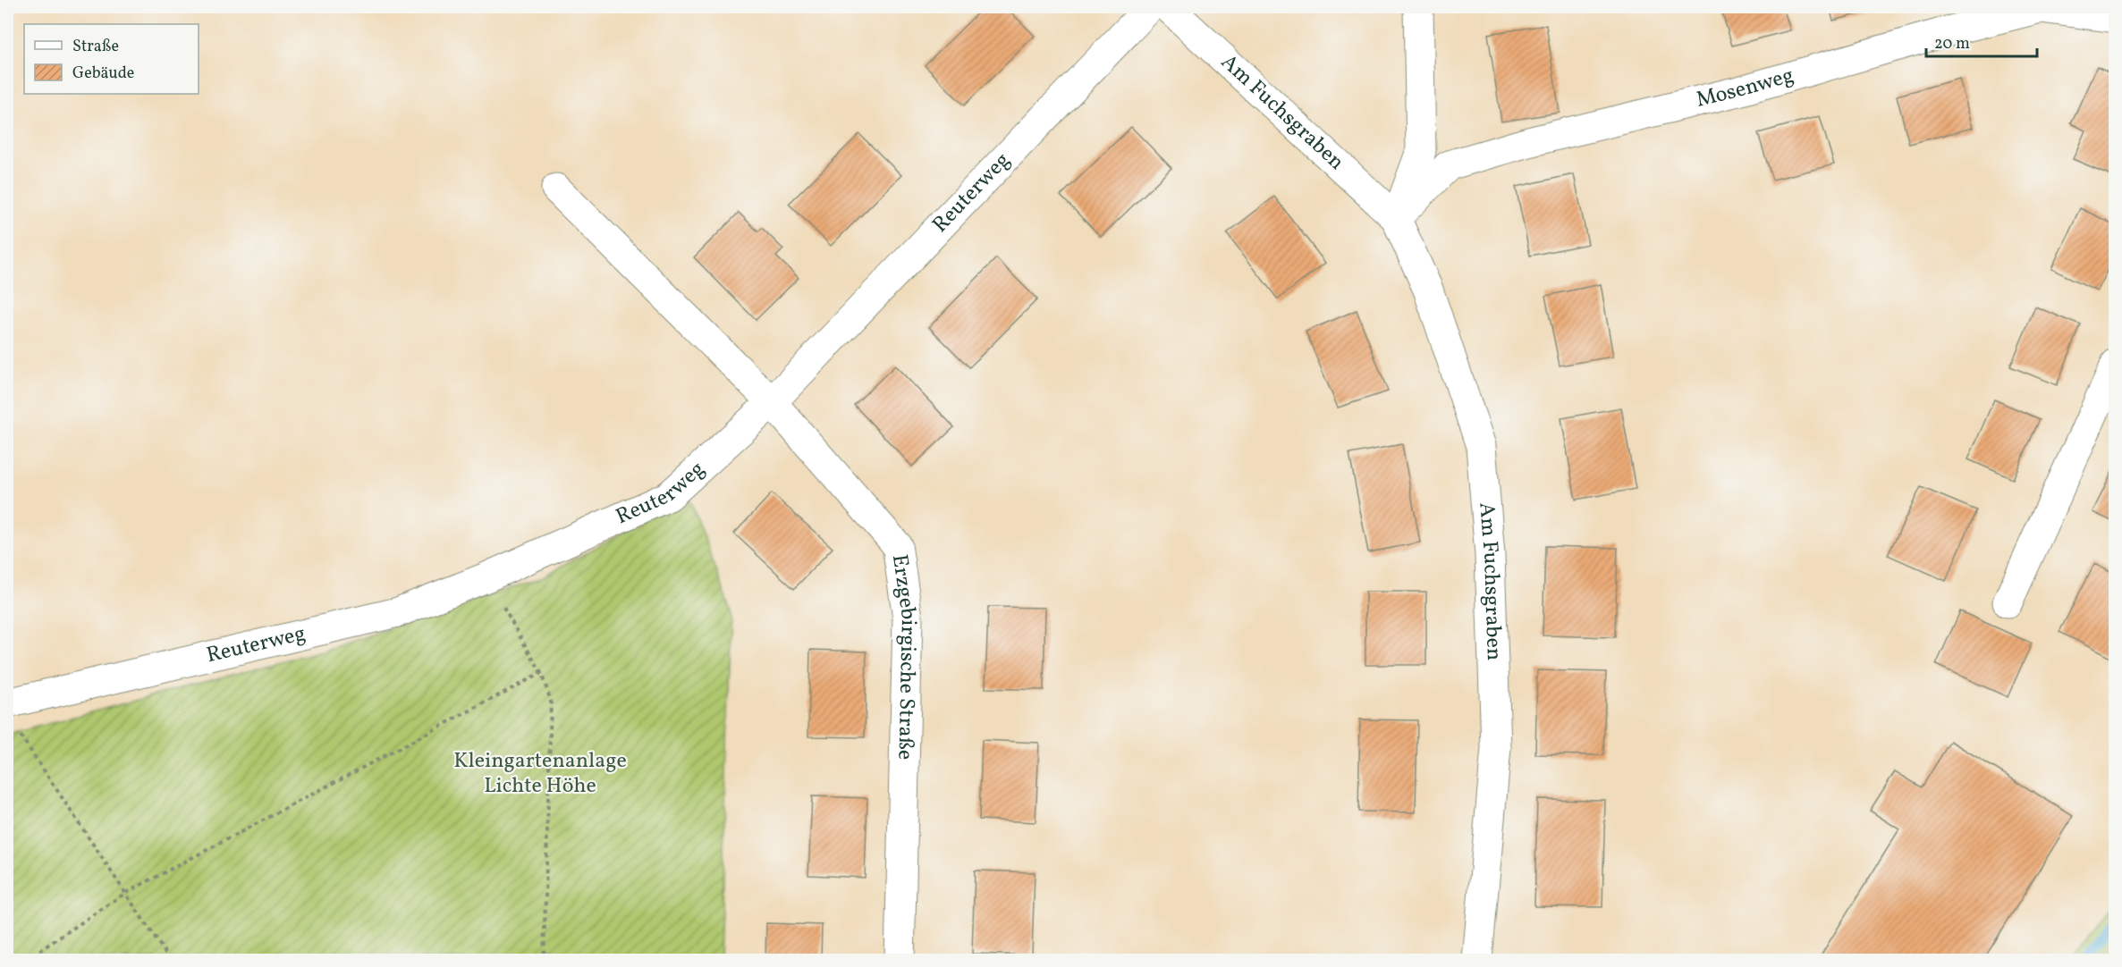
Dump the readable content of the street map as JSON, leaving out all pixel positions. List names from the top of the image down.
{
  "streets": {
    "street": [
      "Mosenweg",
      "Am Fuchsgraben",
      "Reuterweg",
      "Erzgebirgische Straße"
    ]
  },
  "crossings": [
    ["Mosenweg", "Am Fuchsgraben"],
    ["Reuterweg", "Erzgebirgische Straße"]
  ],
  "parks": ["Kleingartenanlage Lichte Höhe"],
  "legend": ["Straße", "Gebäude"],
  "scale_bar": "20 m"
}
